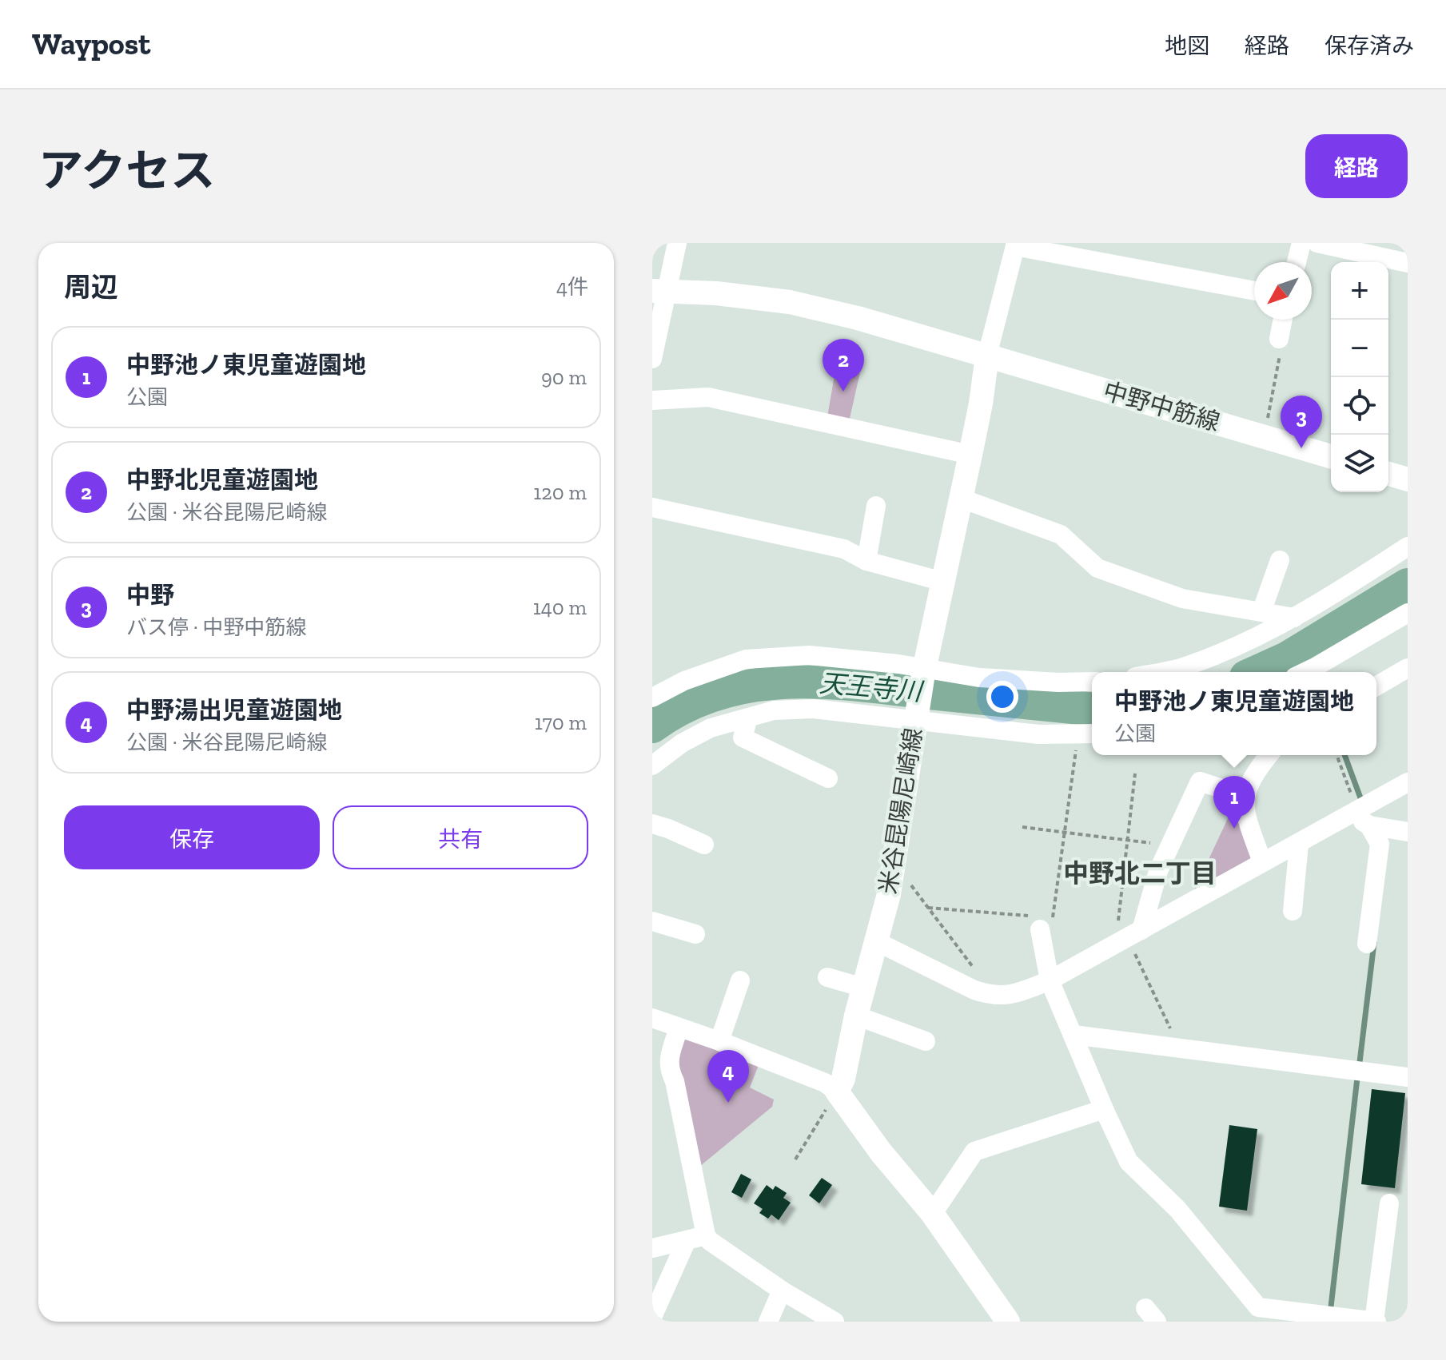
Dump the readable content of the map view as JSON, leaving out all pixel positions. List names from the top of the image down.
{
  "streets": {
    "main road": ["中野中筋線", "米谷昆陽尼崎線"]
  },
  "crossings": [
    ["中野中筋線", "米谷昆陽尼崎線"]
  ],
  "districts": ["中野北二丁目"],
  "water": ["天王寺川"],
  "north": "bottom left",
  "page": {
    "header": "Waypost",
    "nav": ["地図", "経路", "保存済み"],
    "title": "アクセス",
    "buttons": [
      "経路",
      ["保存", "共有"]
    ],
    "heading": ["周辺", "4件"],
    "map_buttons": ["+", "−"],
    "list": [
      {
        "mark": "1",
        "name": "中野池ノ東児童遊園地",
        "note": "公園",
        "value": "90 m"
      },
      {
        "mark": "2",
        "name": "中野北児童遊園地",
        "note": "公園 · 米谷昆陽尼崎線",
        "value": "120 m"
      },
      {
        "mark": "3",
        "name": "中野",
        "note": "バス停 · 中野中筋線",
        "value": "140 m"
      },
      {
        "mark": "4",
        "name": "中野湯出児童遊園地",
        "note": "公園 · 米谷昆陽尼崎線",
        "value": "170 m"
      }
    ],
    "pins": [
      "2",
      "3",
      "1",
      "4"
    ],
    "popup": ["中野池ノ東児童遊園地", "公園"]
  }
}
